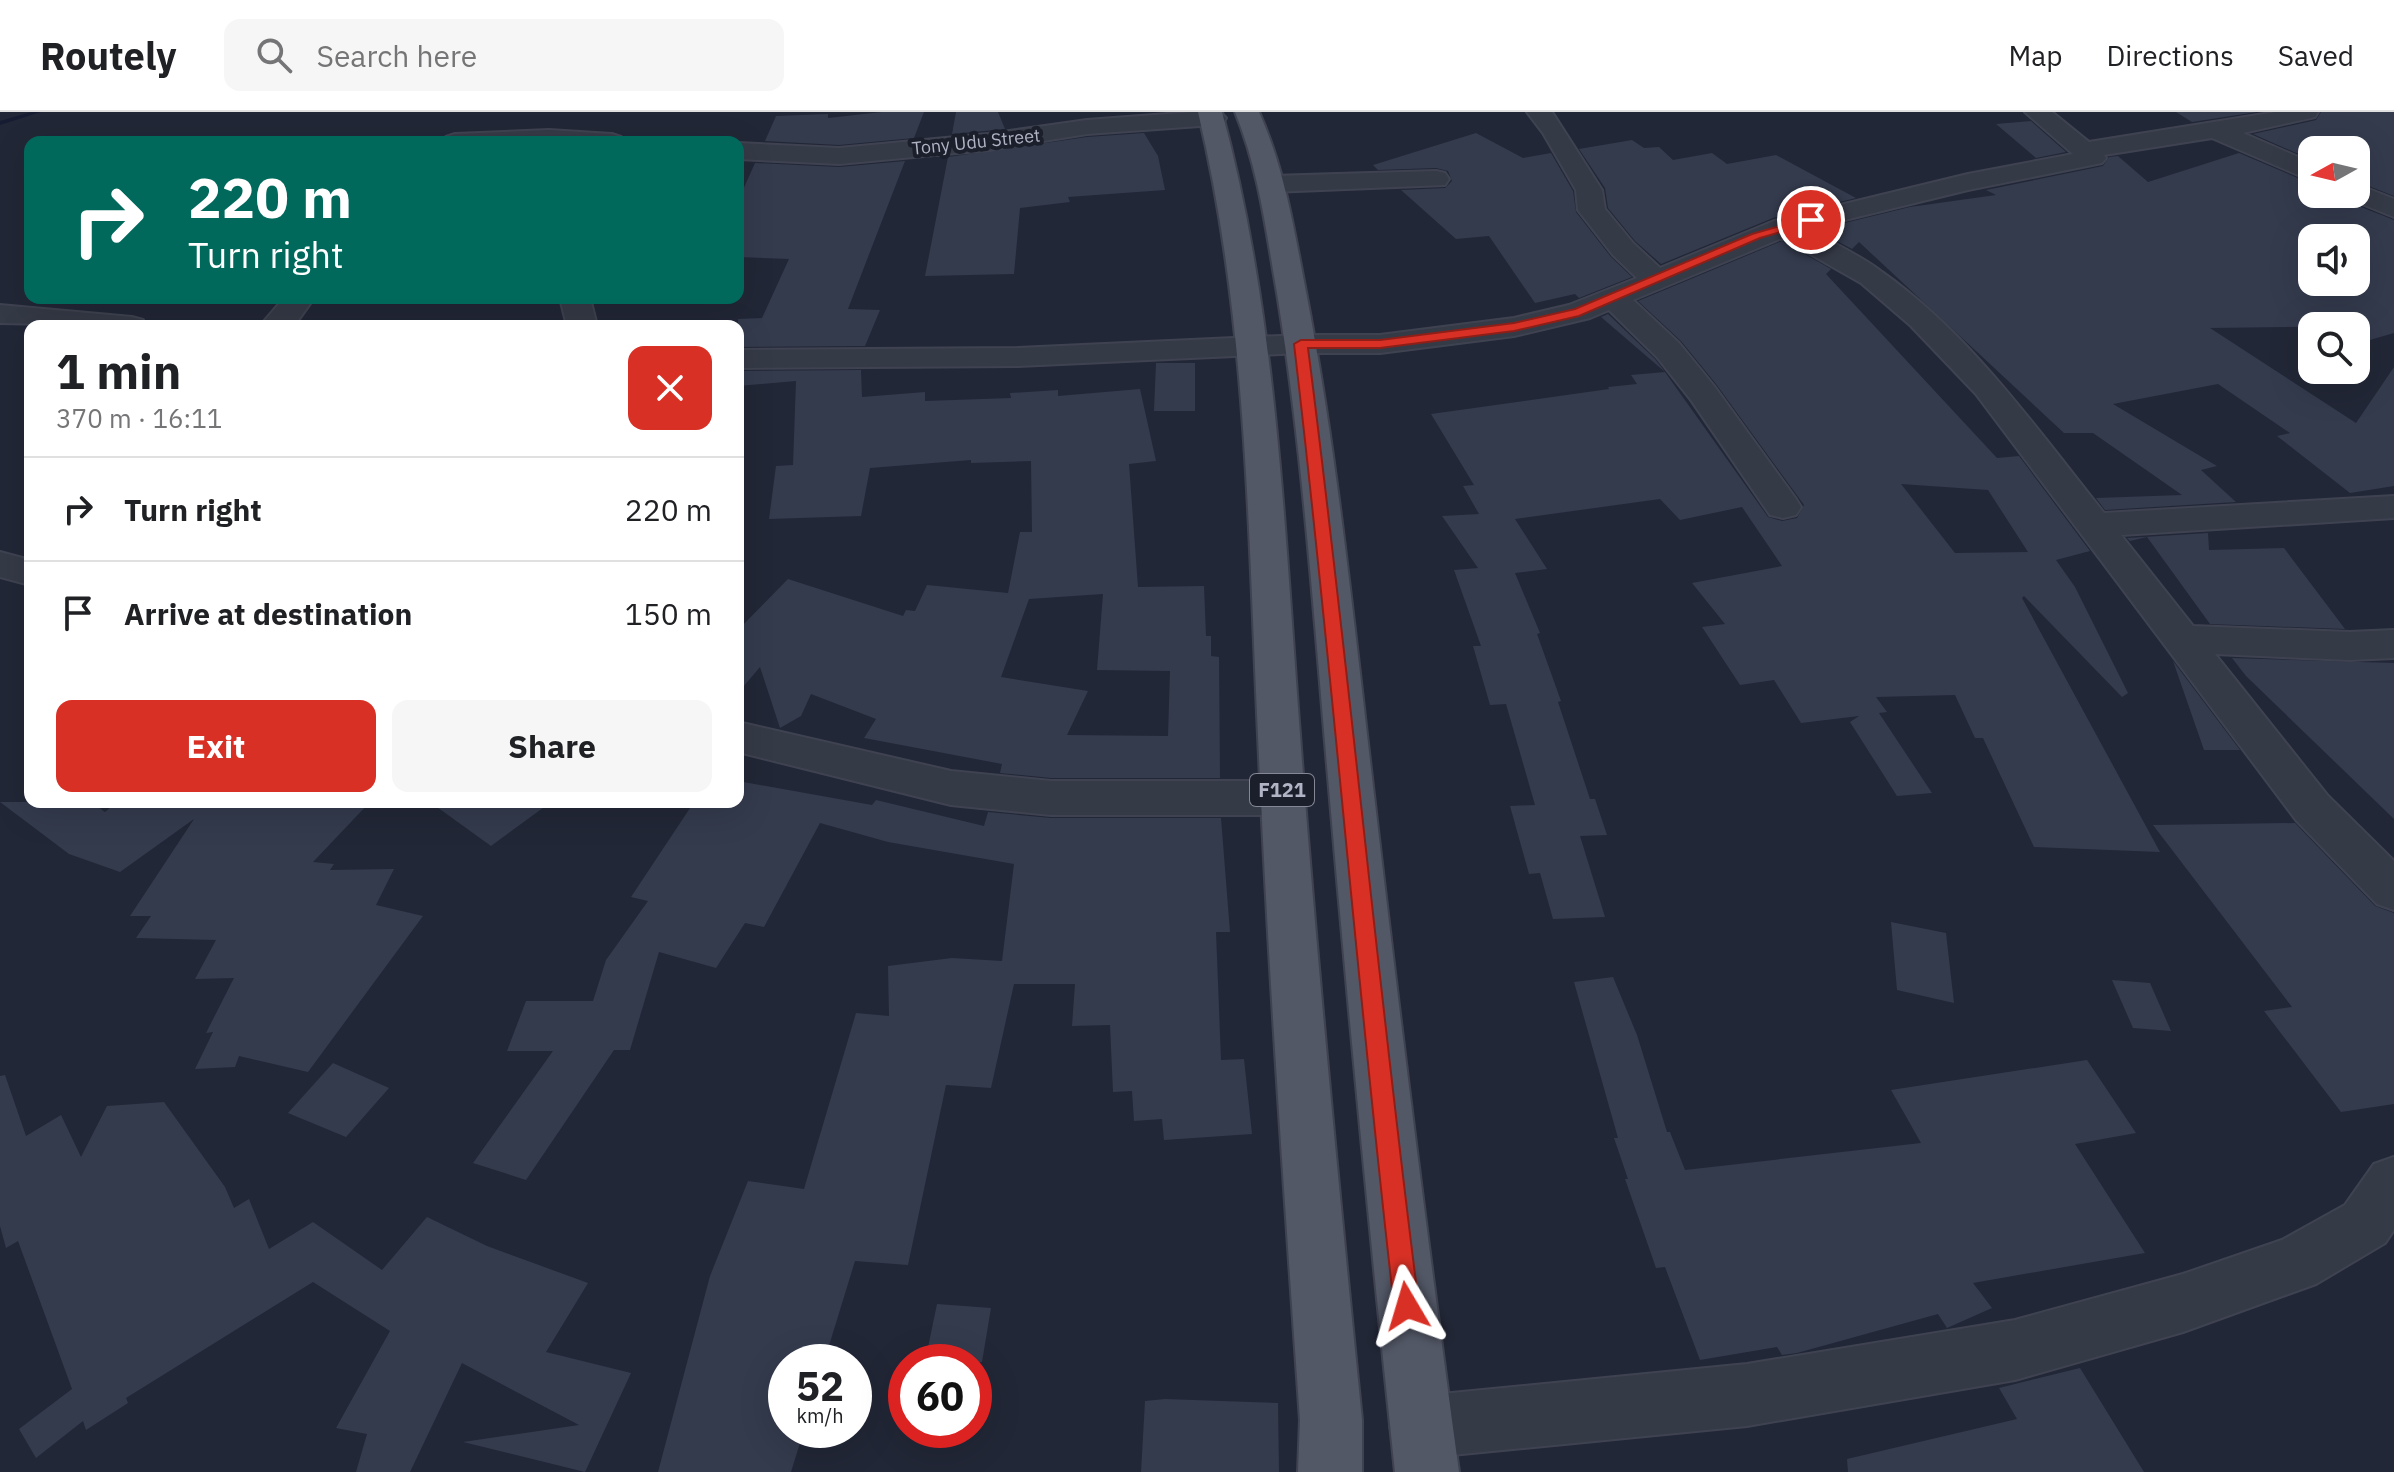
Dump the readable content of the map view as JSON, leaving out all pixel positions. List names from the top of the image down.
{
  "streets": {
    "main road": ["F121"],
    "street": ["Tony Udu Street"]
  },
  "crossings": [
    ["Tony Udu Street", "F121"]
  ],
  "north": "left",
  "page": {
    "header": "Routely",
    "search": "Search here",
    "nav": ["Map", "Directions", "Saved"],
    "turn": ["220 m", "Turn right"],
    "heading": ["1 min", "370 m · 16:11"],
    "list": [
      {
        "name": "Turn right",
        "value": "220 m"
      },
      {
        "name": "Arrive at destination",
        "value": "150 m"
      }
    ],
    "buttons": ["Exit", "Share"],
    "speed": "52 km/h",
    "limit": "60"
  }
}
